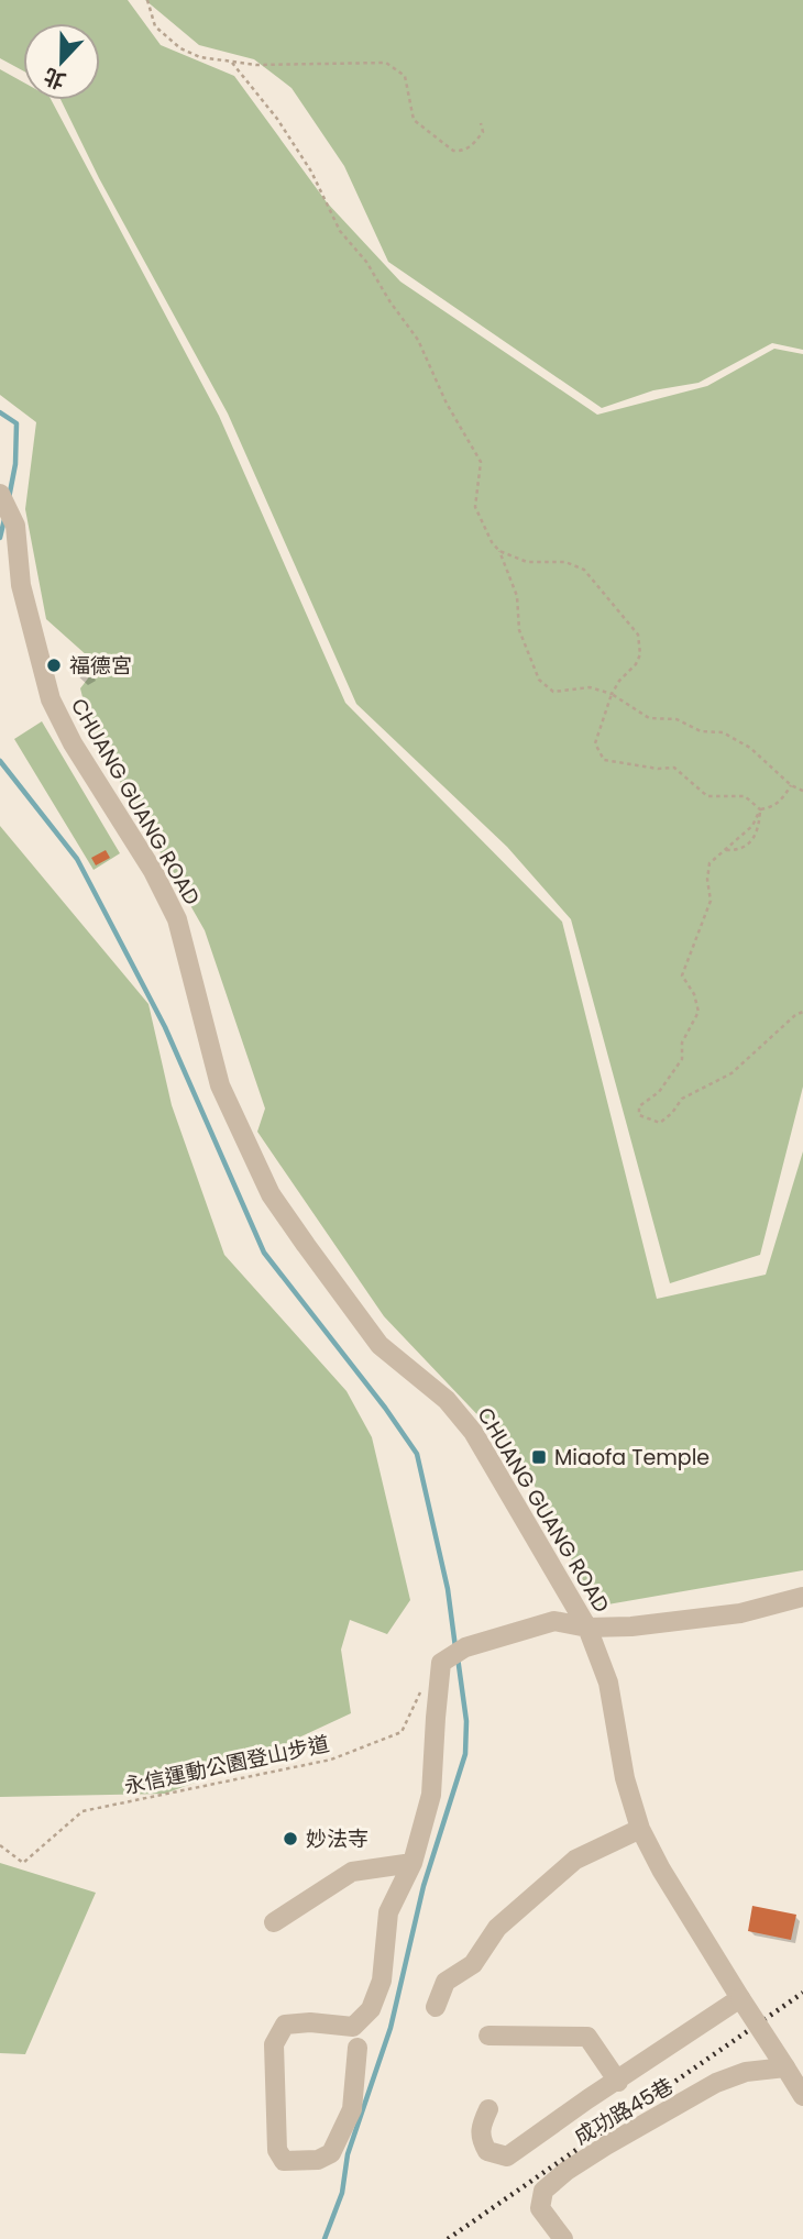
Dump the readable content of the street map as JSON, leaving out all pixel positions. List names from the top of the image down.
{
  "streets": {
    "street": ["CHUANG GUANG ROAD", "成功路45巷"],
    "path": ["永信運動公園登山步道"]
  },
  "crossings": [
    ["CHUANG GUANG ROAD", "成功路45巷"]
  ],
  "places": {
    "other": ["福德宮", "妙法寺"],
    "transit": ["Miaofa Temple"]
  },
  "north": "bottom"
}
